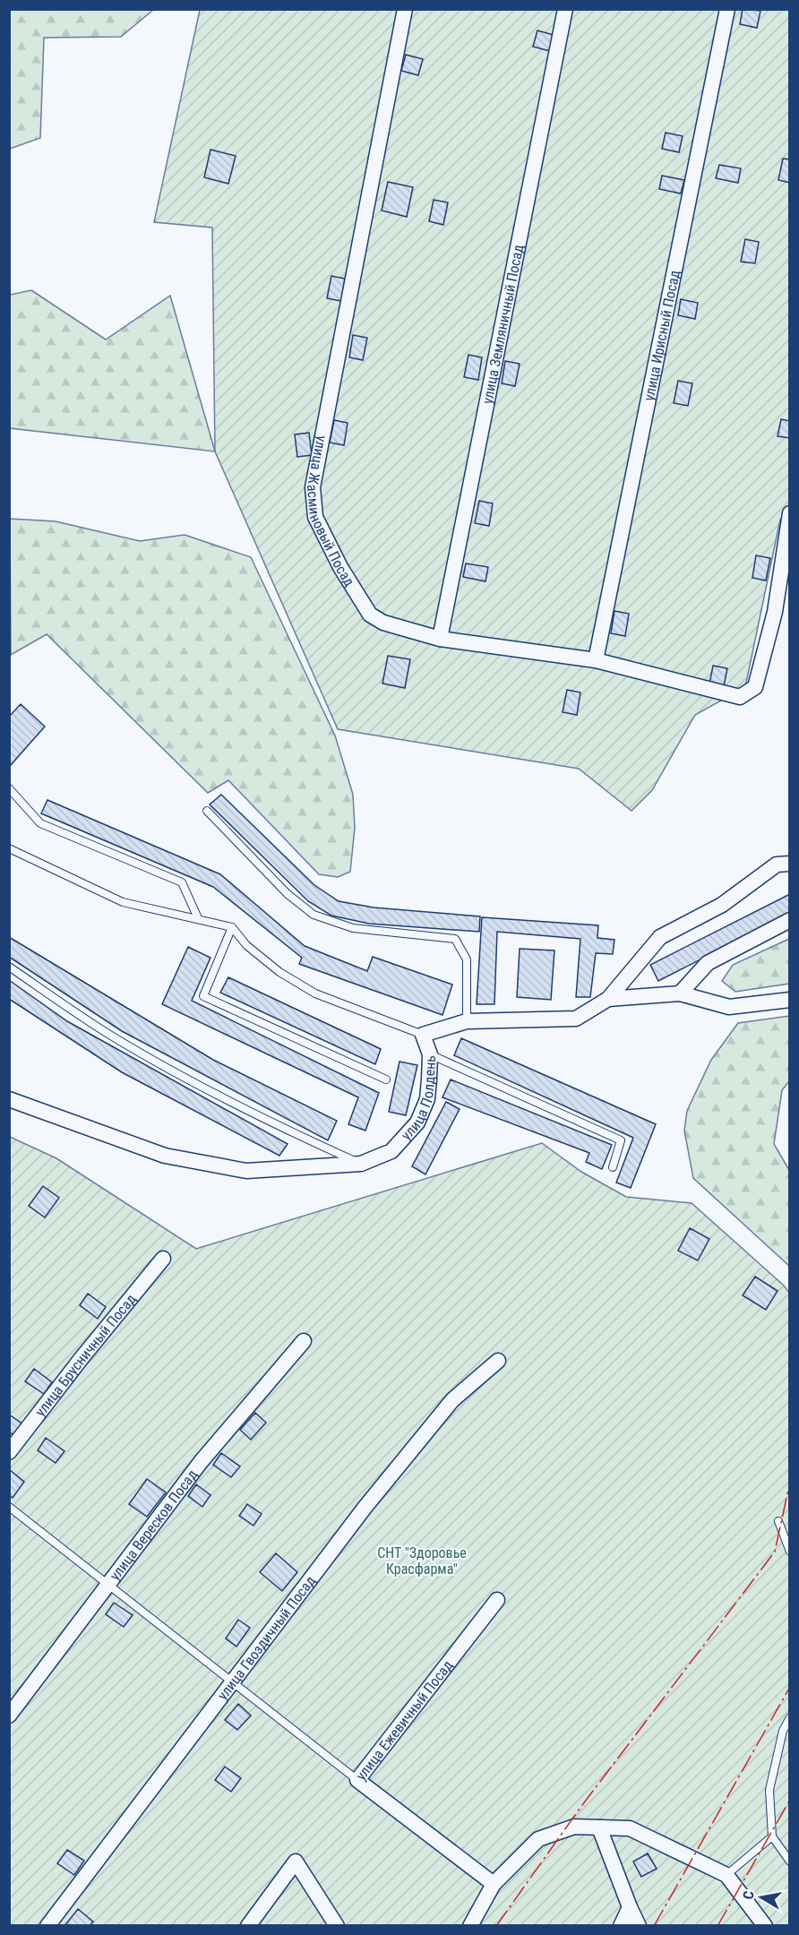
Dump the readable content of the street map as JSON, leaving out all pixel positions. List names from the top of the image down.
{
  "streets": {
    "street": [
      "улица Земляничный Посад",
      "улица Ирисный Посад",
      "улица Жасминовый Посад",
      "улица Полдень",
      "улица Брусничный Посад",
      "улица Вересков Посад",
      "улица Гвоздичный Посад",
      "улица Ежевичный Посад"
    ]
  },
  "crossings": [
    ["улица Земляничный Посад", "улица Жасминовый Посад"],
    ["улица Ирисный Посад", "улица Жасминовый Посад"]
  ],
  "parks": ["СНТ \"Здоровье Красфарма\""],
  "north": "left"
}
